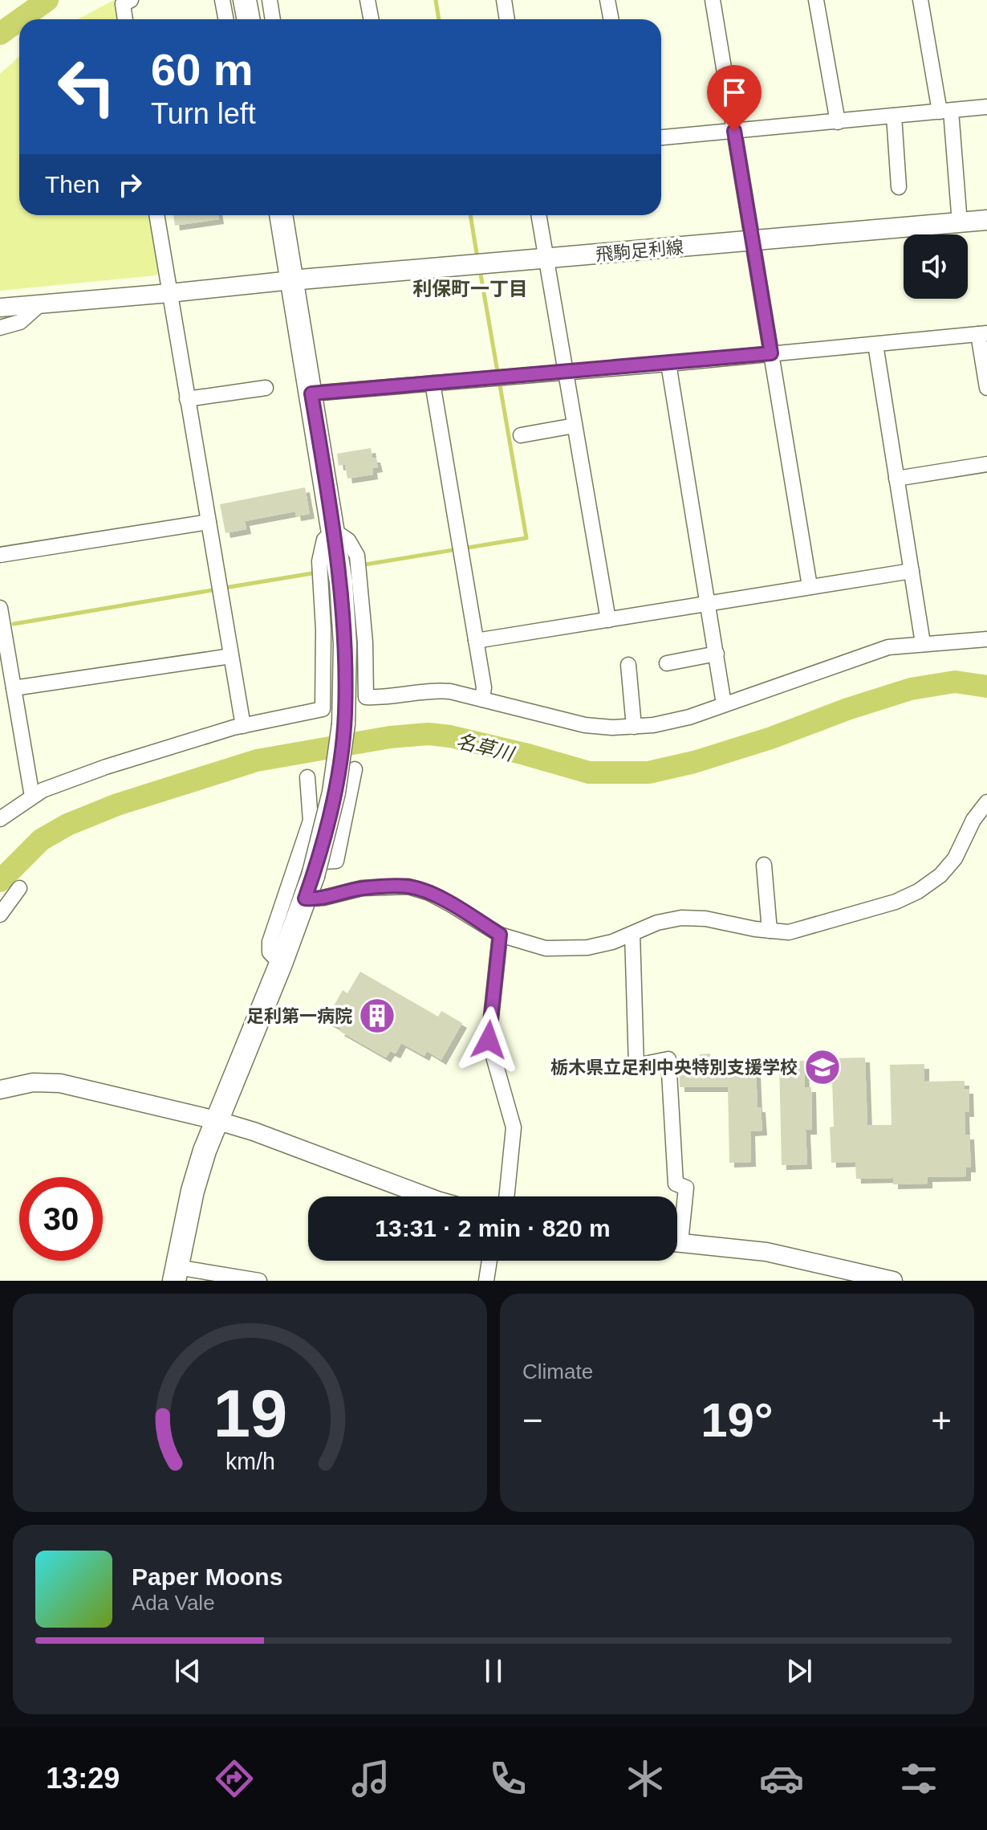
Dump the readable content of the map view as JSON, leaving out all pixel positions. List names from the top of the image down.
{
  "streets": {
    "main road": ["飛駒足利線"]
  },
  "districts": ["利保町一丁目"],
  "water": ["名草川"],
  "places": {
    "building": ["足利第一病院"],
    "school or university": ["栃木県立足利中央特別支援学校"]
  },
  "page": {
    "turn": ["60 m", "Turn left"],
    "then": "Then",
    "limit": "30",
    "trip": "13:31 · 2 min · 820 m",
    "tile": "Climate",
    "heat": ["−", "19°", "+"],
    "song": ["Paper Moons", "Ada Vale"],
    "tabs": "13:29",
    "gauge": ["19", "km/h"]
  }
}
